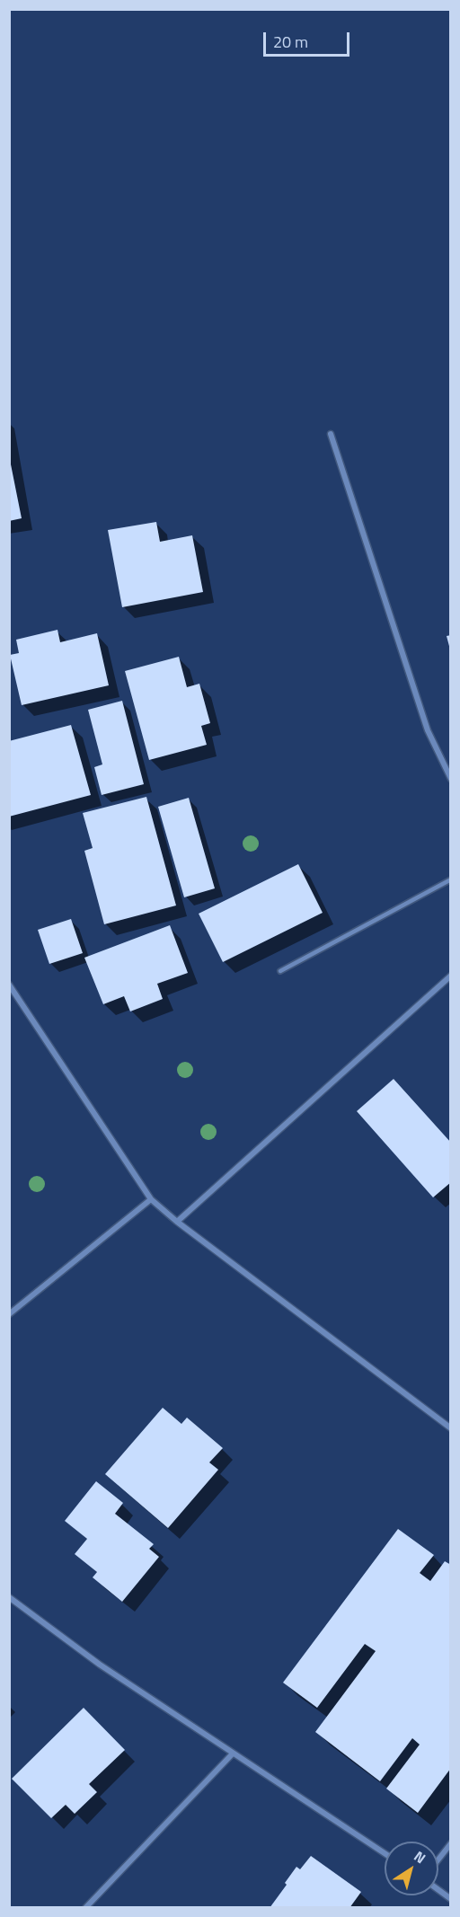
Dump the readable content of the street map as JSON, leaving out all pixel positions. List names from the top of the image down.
{
  "scale_bar": "20 m",
  "north": "top right"
}
